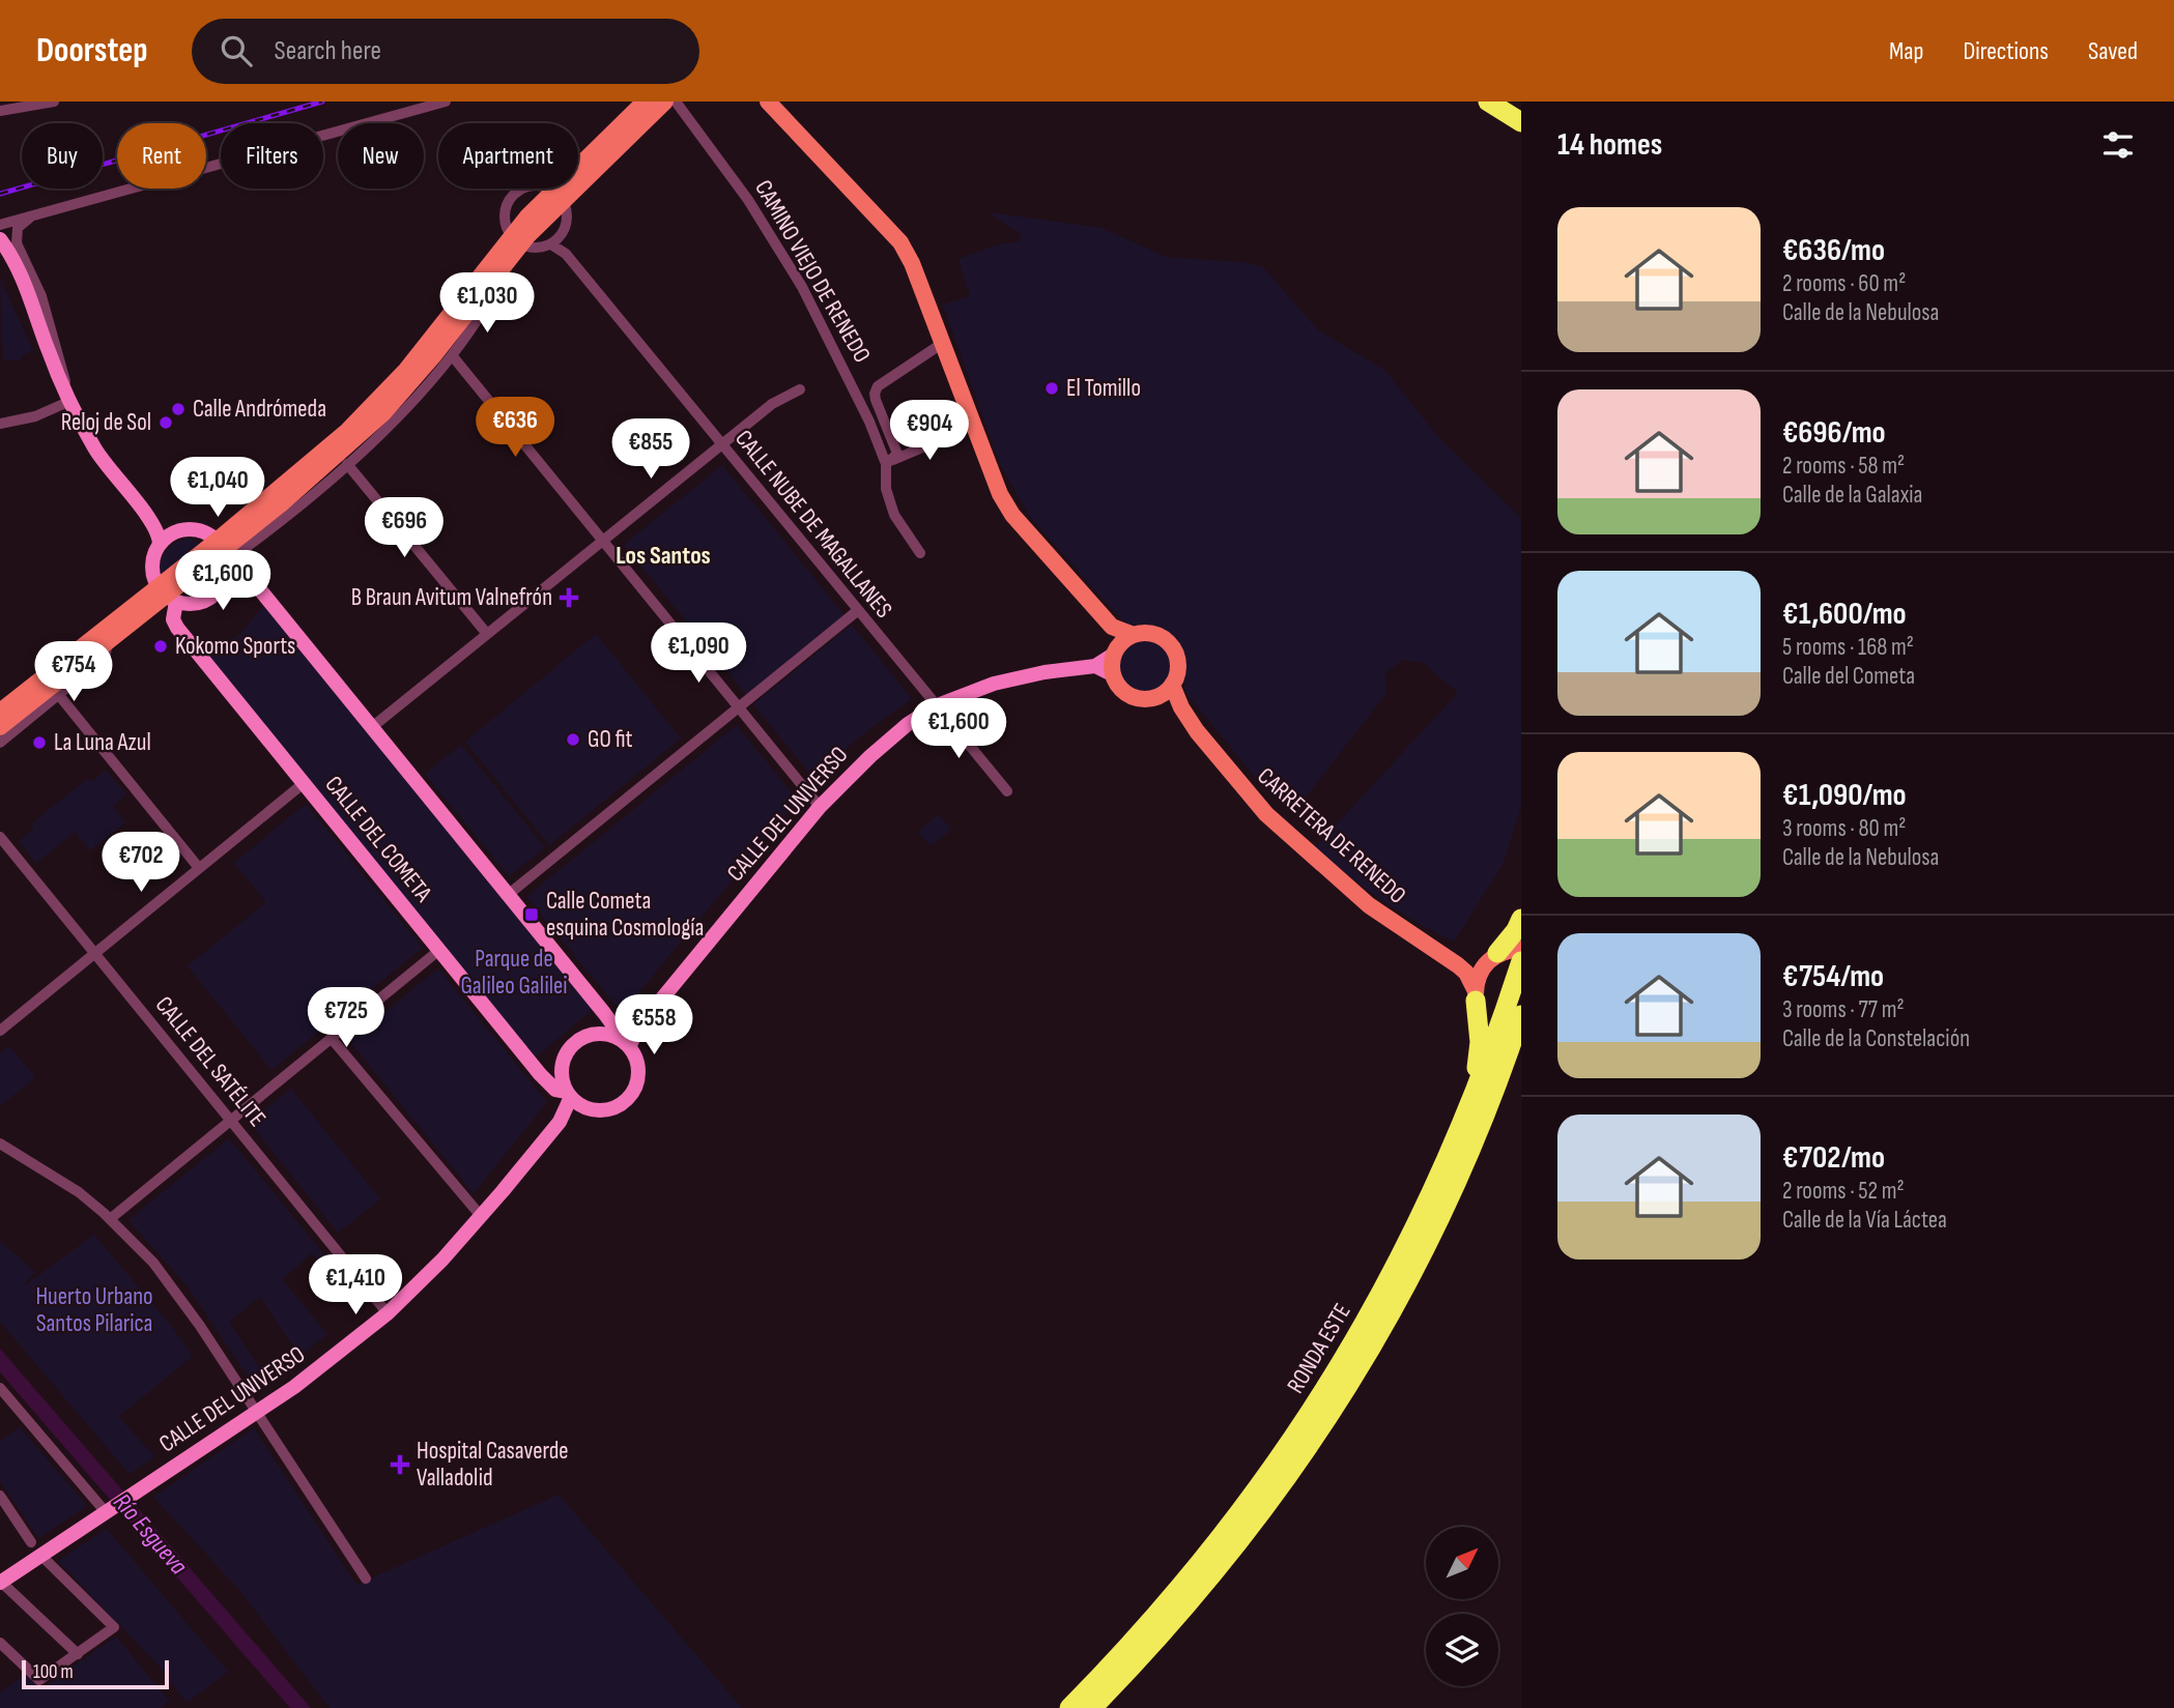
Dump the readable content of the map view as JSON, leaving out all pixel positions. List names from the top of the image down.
{
  "streets": {
    "highway": ["RONDA ESTE"],
    "main road": ["CARRETERA DE RENEDO"],
    "street": [
      "CAMINO VIEJO DE RENEDO",
      "CALLE NUBE DE MAGALLANES",
      "CALLE DEL UNIVERSO",
      "CALLE DEL COMETA",
      "CALLE DEL SATÉLITE"
    ]
  },
  "crossings": [
    ["CALLE NUBE DE MAGALLANES", "CALLE DEL UNIVERSO"],
    ["CALLE DEL UNIVERSO", "CARRETERA DE RENEDO"],
    ["CALLE DEL UNIVERSO", "CALLE DEL COMETA"],
    ["CALLE DEL UNIVERSO", "CALLE DEL SATÉLITE"],
    ["CARRETERA DE RENEDO", "RONDA ESTE"]
  ],
  "districts": ["Los Santos"],
  "water": ["Río Esgueva"],
  "parks": ["Parque de Galileo Galilei", "Huerto Urbano Santos Pilarica"],
  "places": {
    "other": [
      "El Tomillo",
      "Calle Andrómeda",
      "Reloj de Sol",
      "Kokomo Sports",
      "GO fit",
      "La Luna Azul"
    ],
    "health": ["B Braun Avitum Valnefrón", "Hospital Casaverde Valladolid"],
    "transit": ["Calle Cometa esquina Cosmología"]
  },
  "scale_bar": "100 m",
  "north": "top right",
  "page": {
    "header": "Doorstep",
    "search": "Search here",
    "nav": ["Map", "Directions", "Saved"],
    "heading": "14 homes",
    "chip": [
      "Buy",
      "Rent",
      "Filters",
      "New",
      "Apartment"
    ],
    "list": [
      {
        "name": "€636/mo",
        "note": "2 rooms · 60 m² · Calle de la Nebulosa"
      },
      {
        "name": "€696/mo",
        "note": "2 rooms · 58 m² · Calle de la Galaxia"
      },
      {
        "name": "€1,600/mo",
        "note": "5 rooms · 168 m² · Calle del Cometa"
      },
      {
        "name": "€1,090/mo",
        "note": "3 rooms · 80 m² · Calle de la Nebulosa"
      },
      {
        "name": "€754/mo",
        "note": "3 rooms · 77 m² · Calle de la Constelación"
      },
      {
        "name": "€702/mo",
        "note": "2 rooms · 52 m² · Calle de la Vía Láctea"
      }
    ],
    "price": [
      "€1,030",
      "€636",
      "€904",
      "€855",
      "€1,040",
      "€696",
      "€1,600",
      "€1,090",
      "€754",
      "€1,600",
      "€702",
      "€725",
      "€558",
      "€1,410"
    ],
    "scale": "100 m"
  }
}
